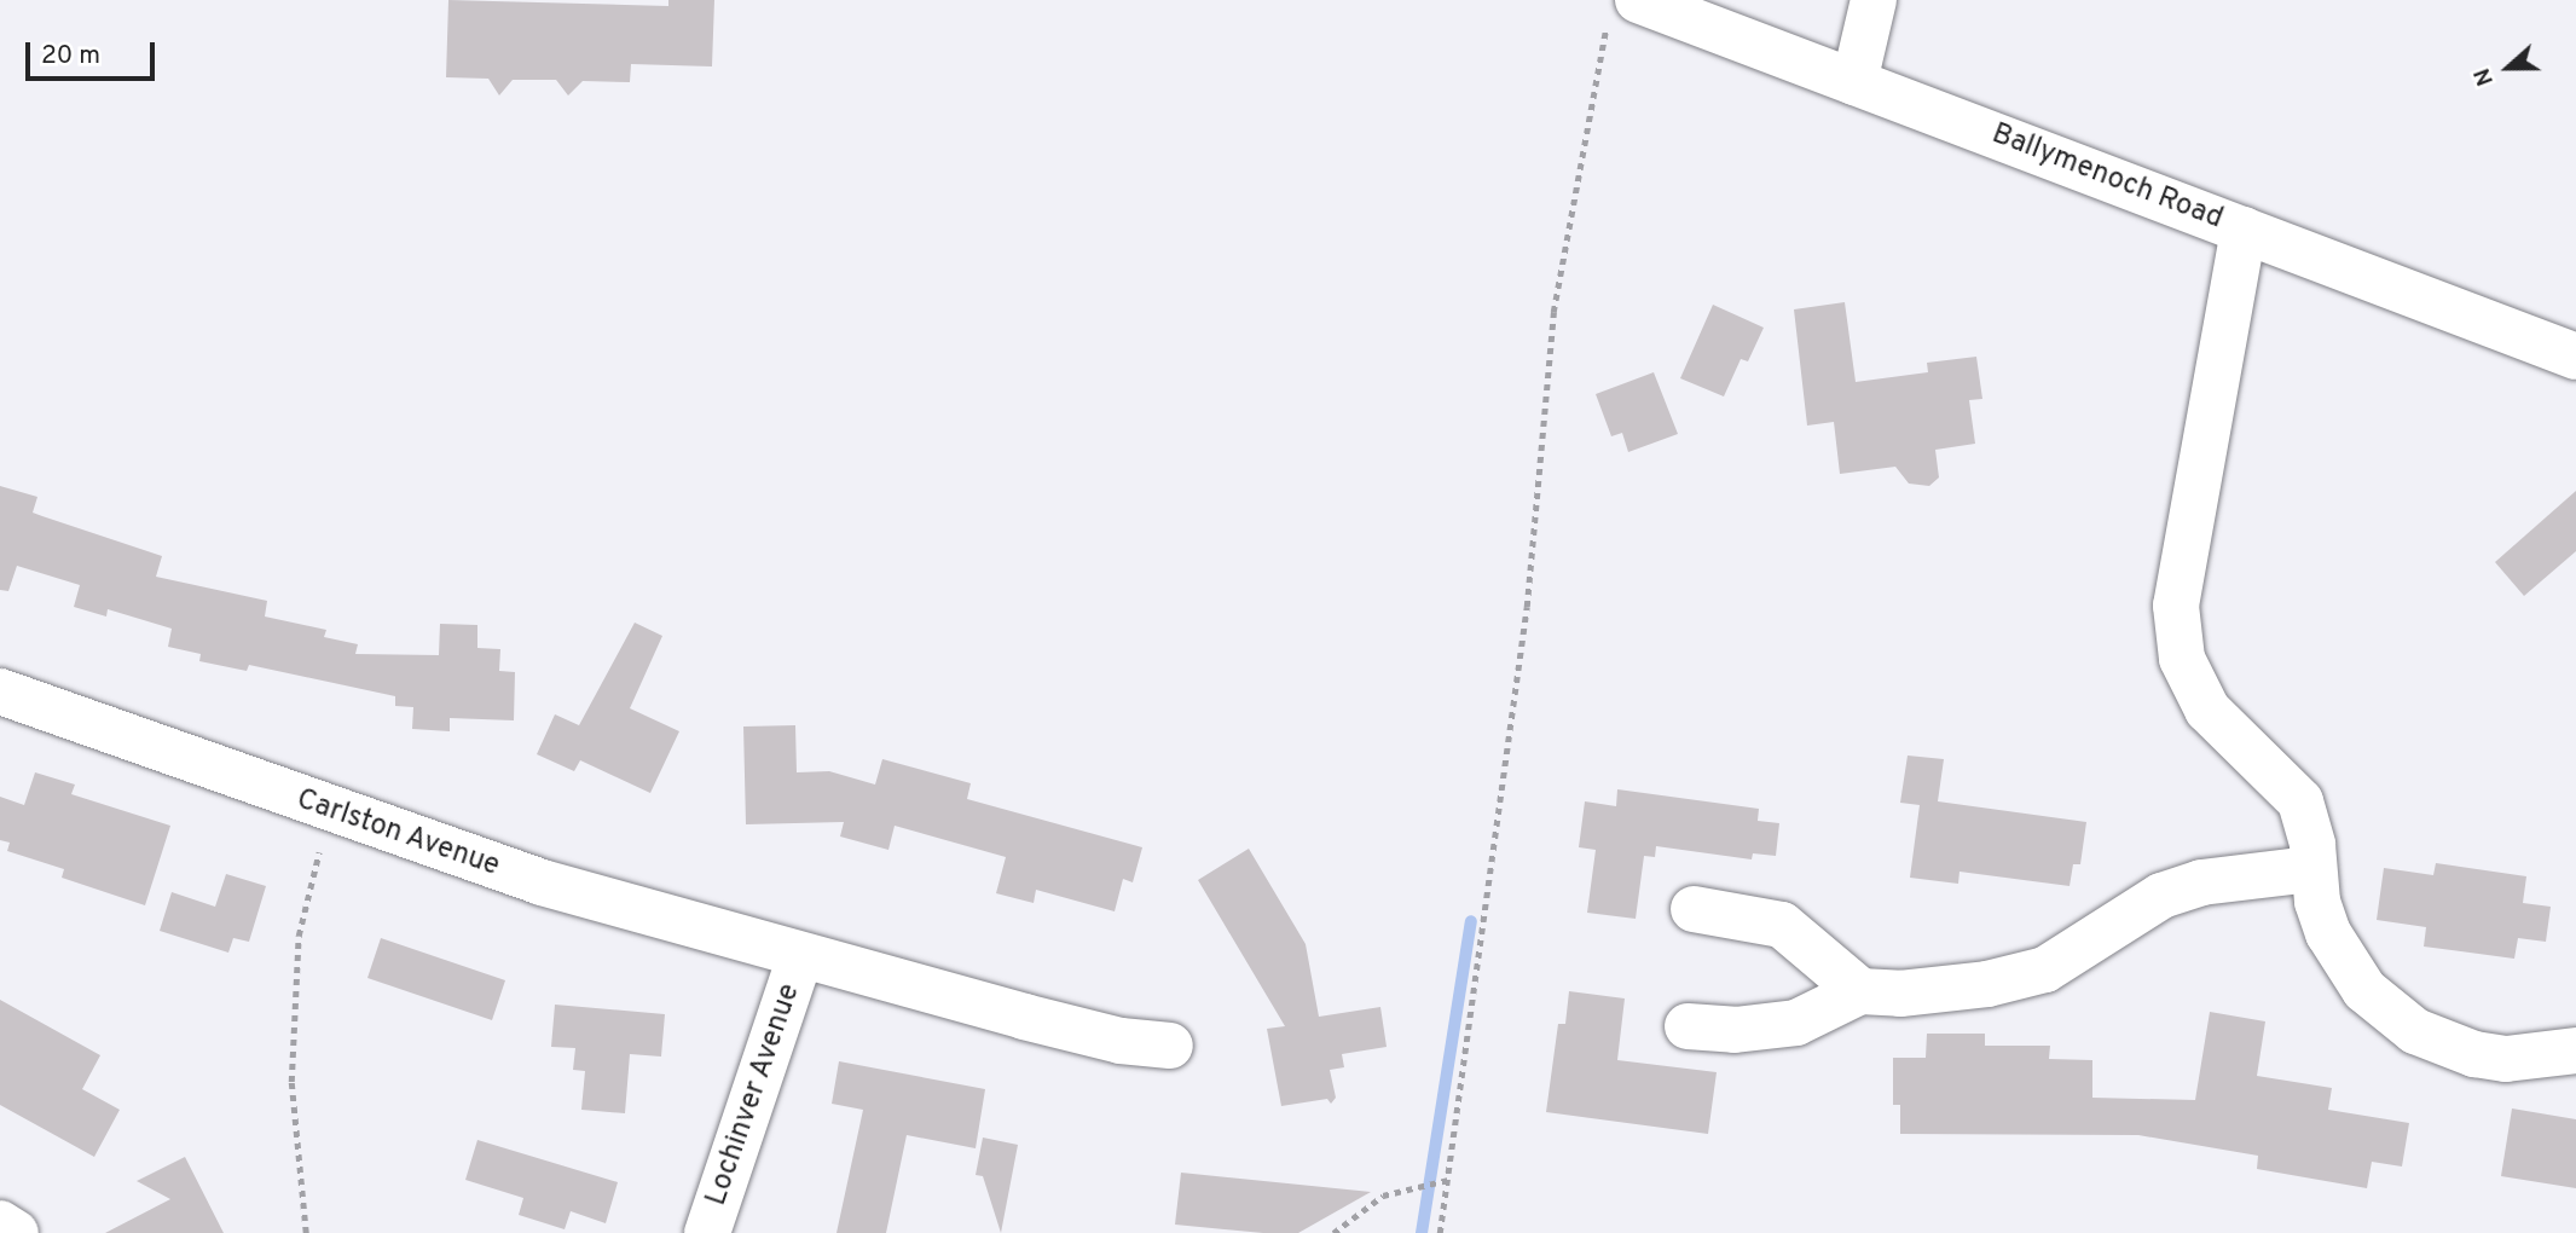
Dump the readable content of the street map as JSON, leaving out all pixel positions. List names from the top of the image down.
{
  "streets": {
    "street": ["Ballymenoch Road", "Carlston Avenue", "Lochinver Avenue"]
  },
  "crossings": [
    ["Carlston Avenue", "Lochinver Avenue"]
  ],
  "scale_bar": "20 m",
  "north": "left"
}
